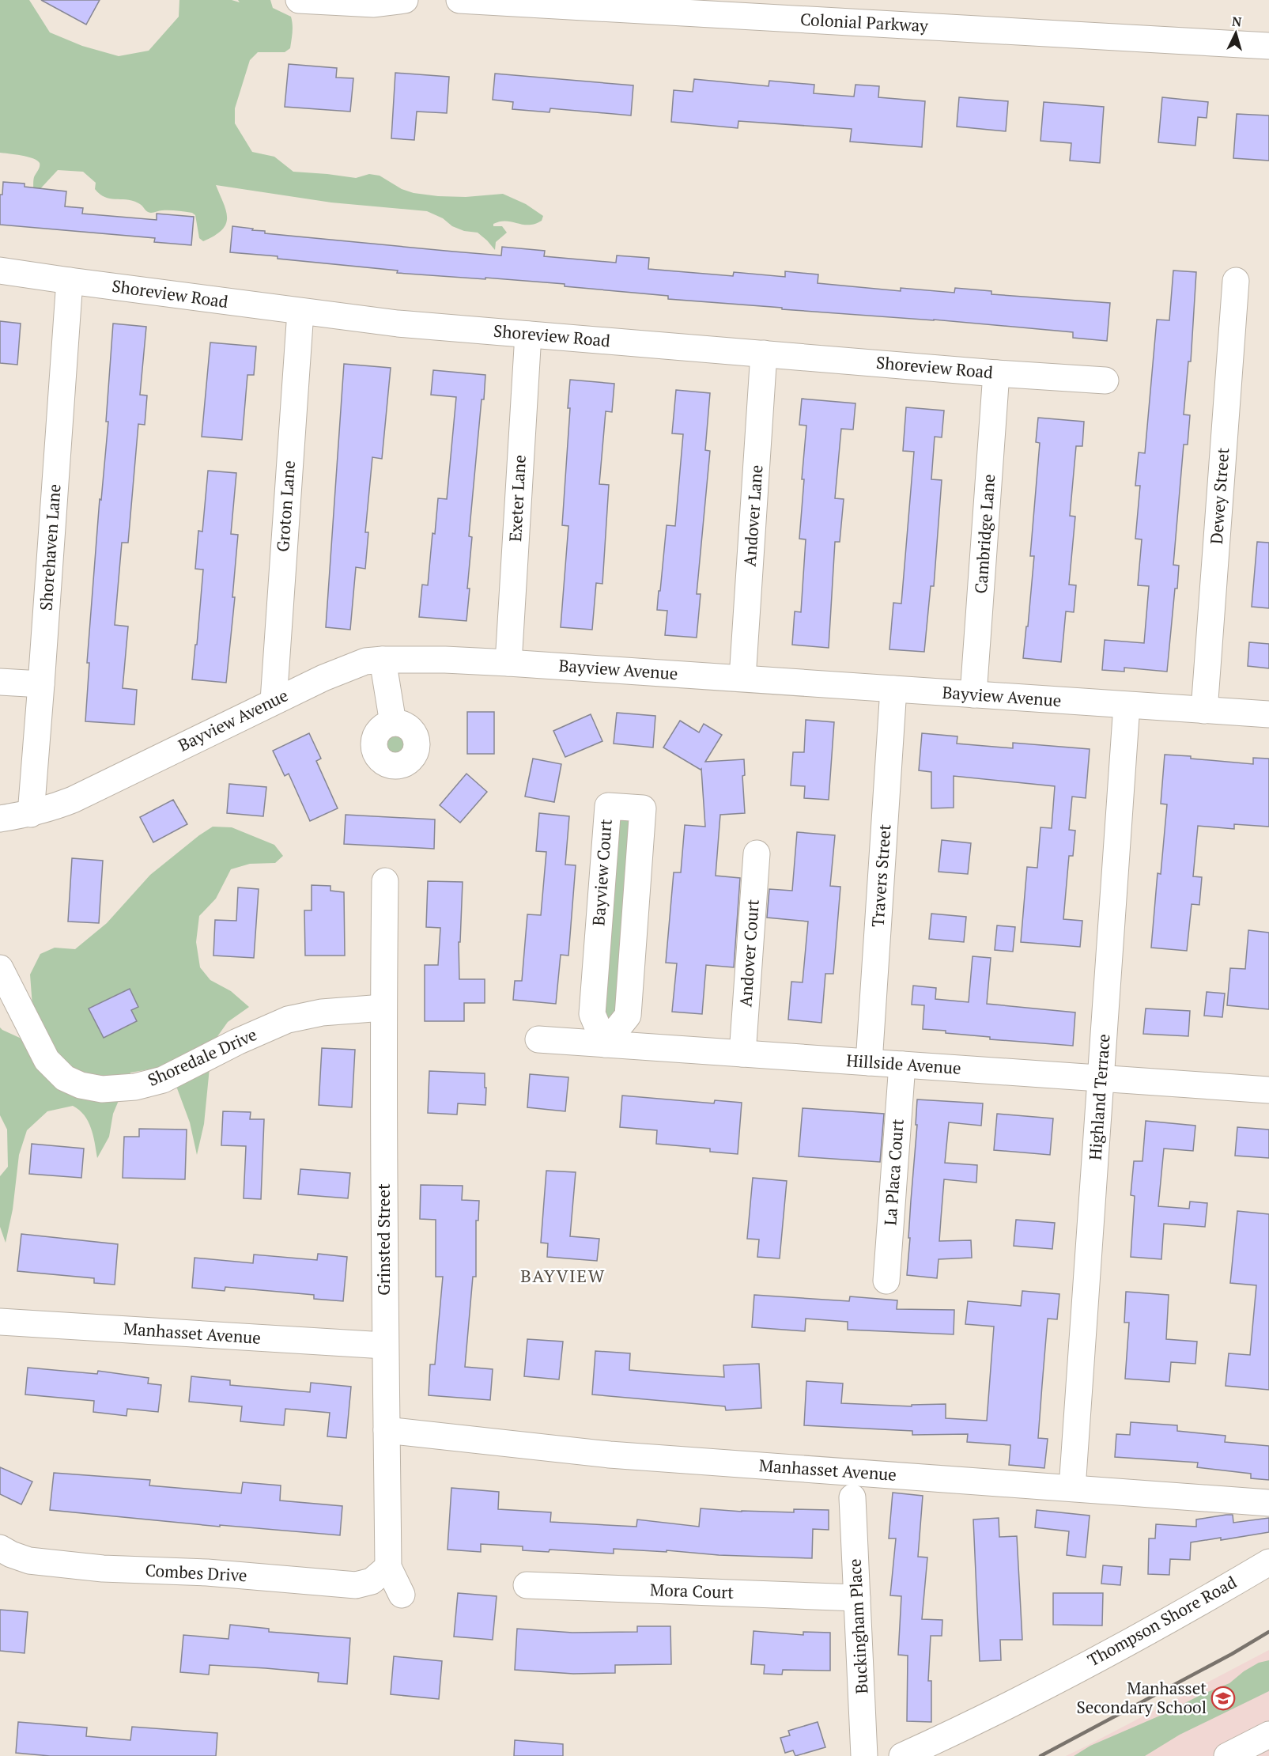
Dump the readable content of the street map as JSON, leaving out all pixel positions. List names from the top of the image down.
{
  "streets": {
    "street": [
      "Colonial Parkway",
      "Shoreview Road",
      "Dewey Street",
      "Exeter Lane",
      "Groton Lane",
      "Andover Lane",
      "Cambridge Lane",
      "Shorehaven Lane",
      "Bayview Avenue",
      "Bayview Court",
      "Travers Street",
      "Andover Court",
      "Shoredale Drive",
      "Hillside Avenue",
      "Highland Terrace",
      "La Placa Court",
      "Grinsted Street",
      "Manhasset Avenue",
      "Combes Drive",
      "Mora Court",
      "Thompson Shore Road",
      "Buckingham Place"
    ]
  },
  "crossings": [
    ["Shoreview Road", "Exeter Lane"],
    ["Shoreview Road", "Groton Lane"],
    ["Shoreview Road", "Andover Lane"],
    ["Shoreview Road", "Cambridge Lane"],
    ["Shoreview Road", "Shorehaven Lane"],
    ["Dewey Street", "Bayview Avenue"],
    ["Exeter Lane", "Bayview Avenue"],
    ["Groton Lane", "Bayview Avenue"],
    ["Andover Lane", "Bayview Avenue"],
    ["Cambridge Lane", "Bayview Avenue"],
    ["Shorehaven Lane", "Bayview Avenue"],
    ["Bayview Avenue", "Travers Street"],
    ["Bayview Avenue", "Highland Terrace"],
    ["Bayview Court", "Hillside Avenue"],
    ["Travers Street", "Hillside Avenue"],
    ["Andover Court", "Hillside Avenue"],
    ["Shoredale Drive", "Grinsted Street"],
    ["Hillside Avenue", "Highland Terrace"],
    ["Hillside Avenue", "La Placa Court"],
    ["Highland Terrace", "Manhasset Avenue"],
    ["Grinsted Street", "Manhasset Avenue"],
    ["Grinsted Street", "Combes Drive"],
    ["Mora Court", "Buckingham Place"]
  ],
  "districts": ["BAYVIEW"],
  "places": {
    "school or university": ["Manhasset Secondary School"]
  },
  "north": "top"
}
